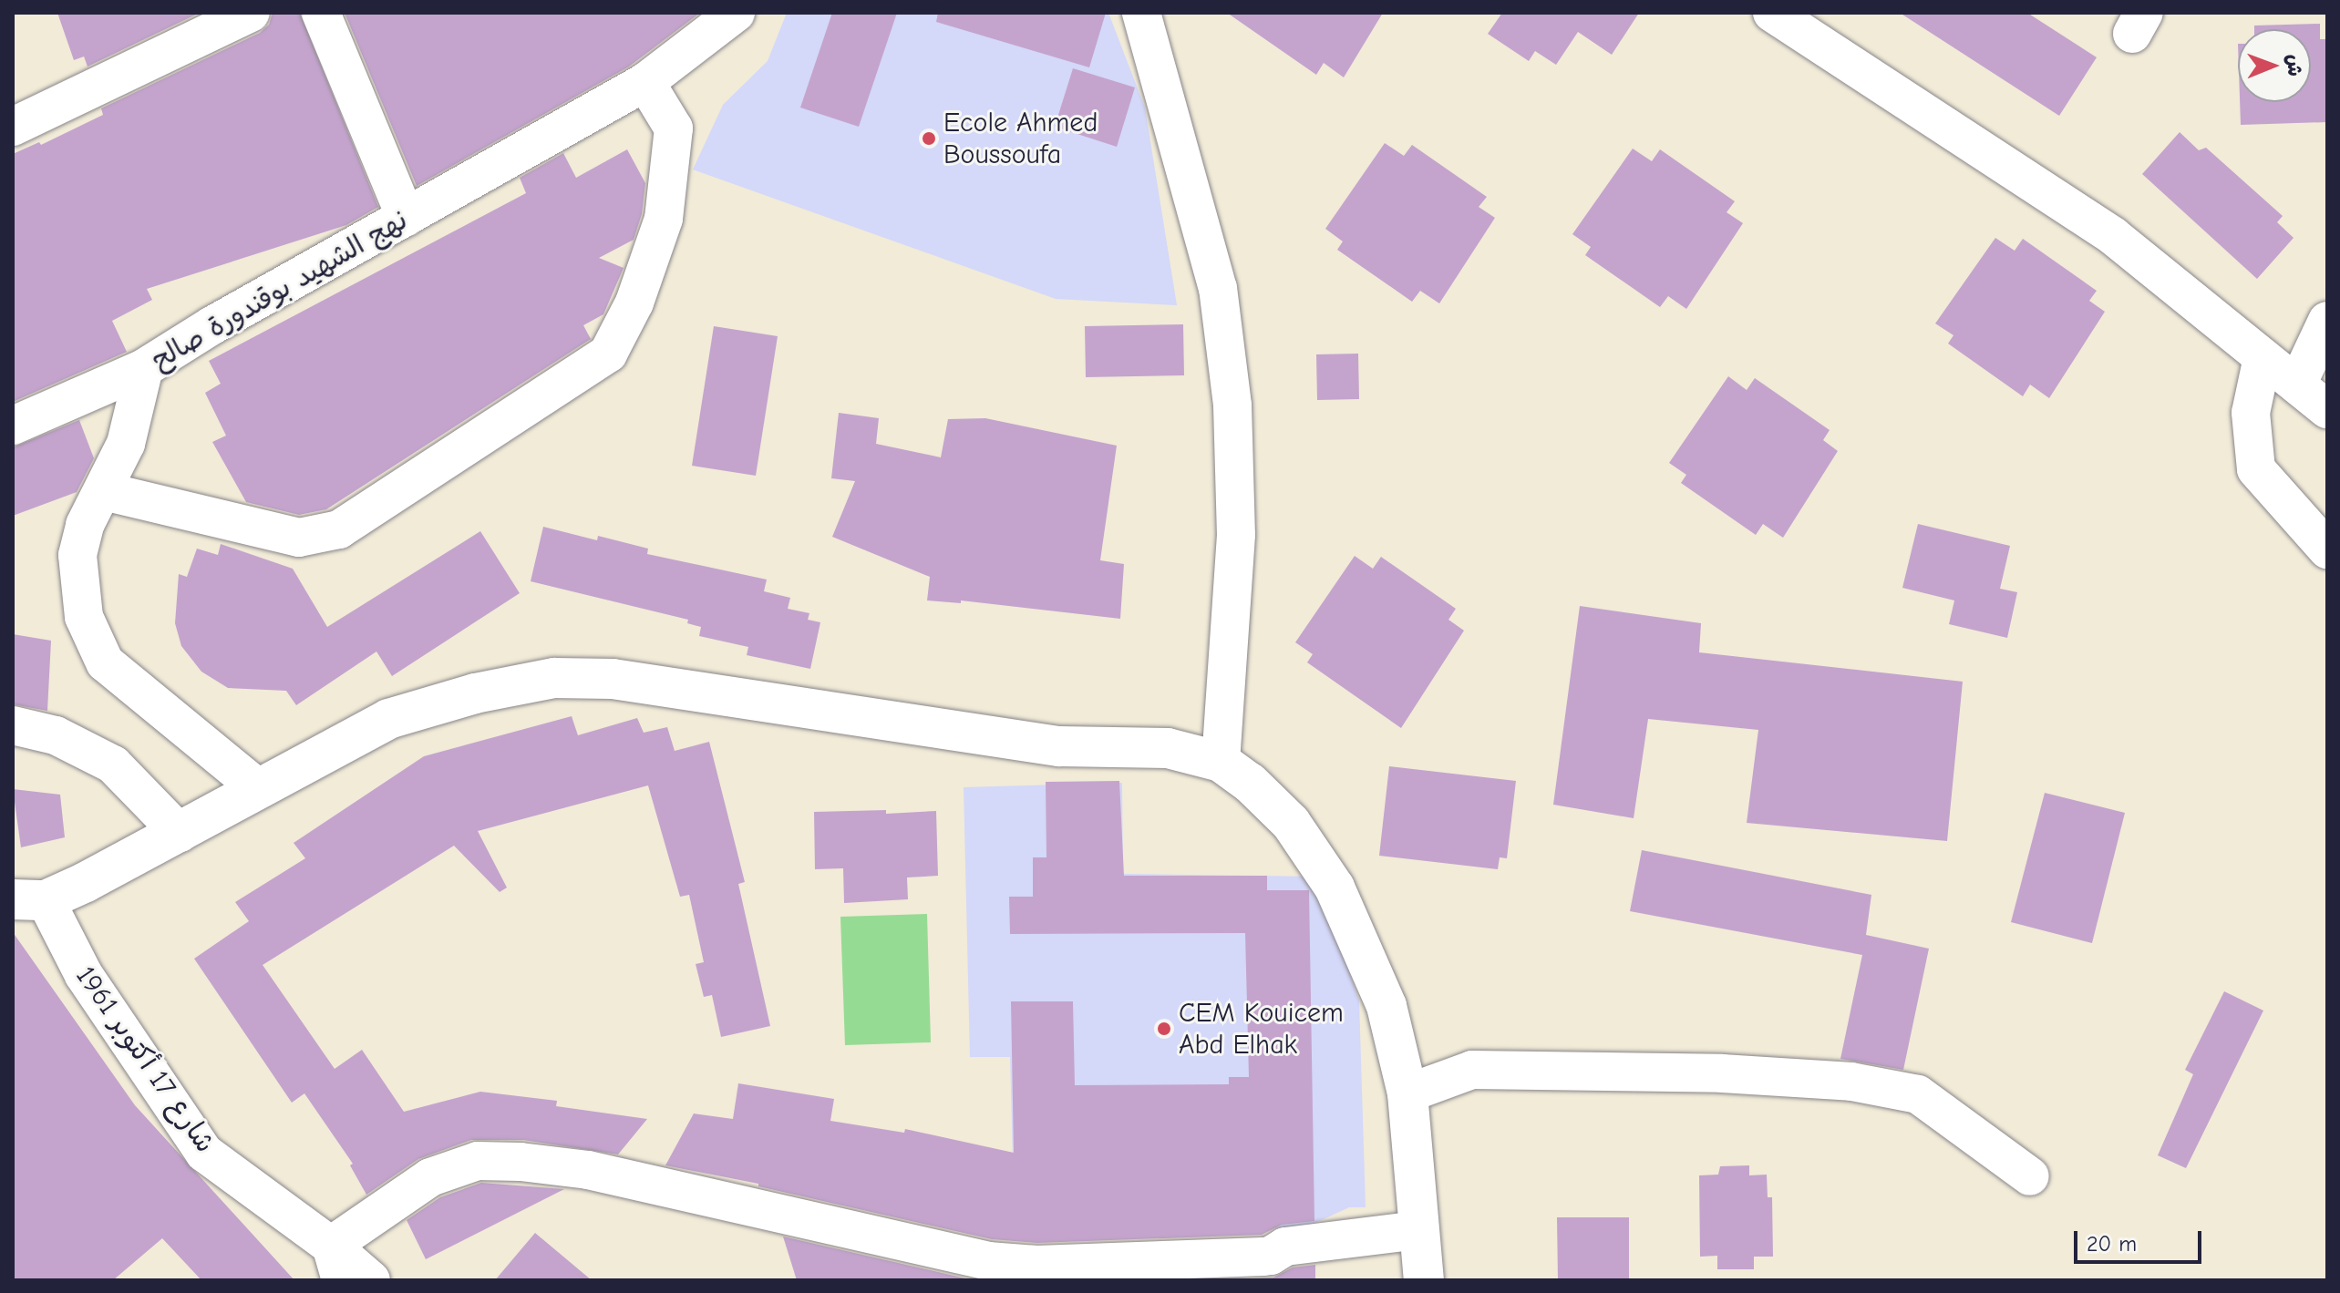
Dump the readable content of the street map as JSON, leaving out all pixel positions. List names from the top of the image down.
{
  "streets": {
    "street": ["نهج الشهيد بوقندورة صالح", "شارع 17 أكتوبر 1961"]
  },
  "places": ["Ecole Ahmed Boussoufa", "CEM Kouicem Abd Elhak"],
  "scale_bar": "20 m",
  "north": "right"
}
